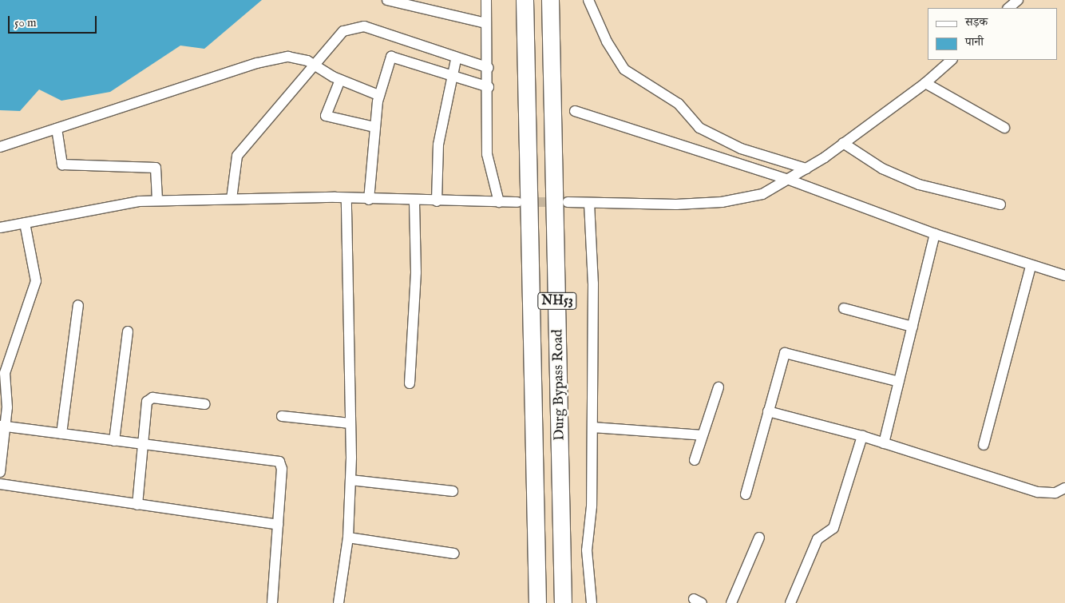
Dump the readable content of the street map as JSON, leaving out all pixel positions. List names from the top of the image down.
{
  "streets": {
    "highway": ["NH53", "Durg Bypass Road"]
  },
  "legend": ["सड़क", "पानी"],
  "scale_bar": "50 m"
}
